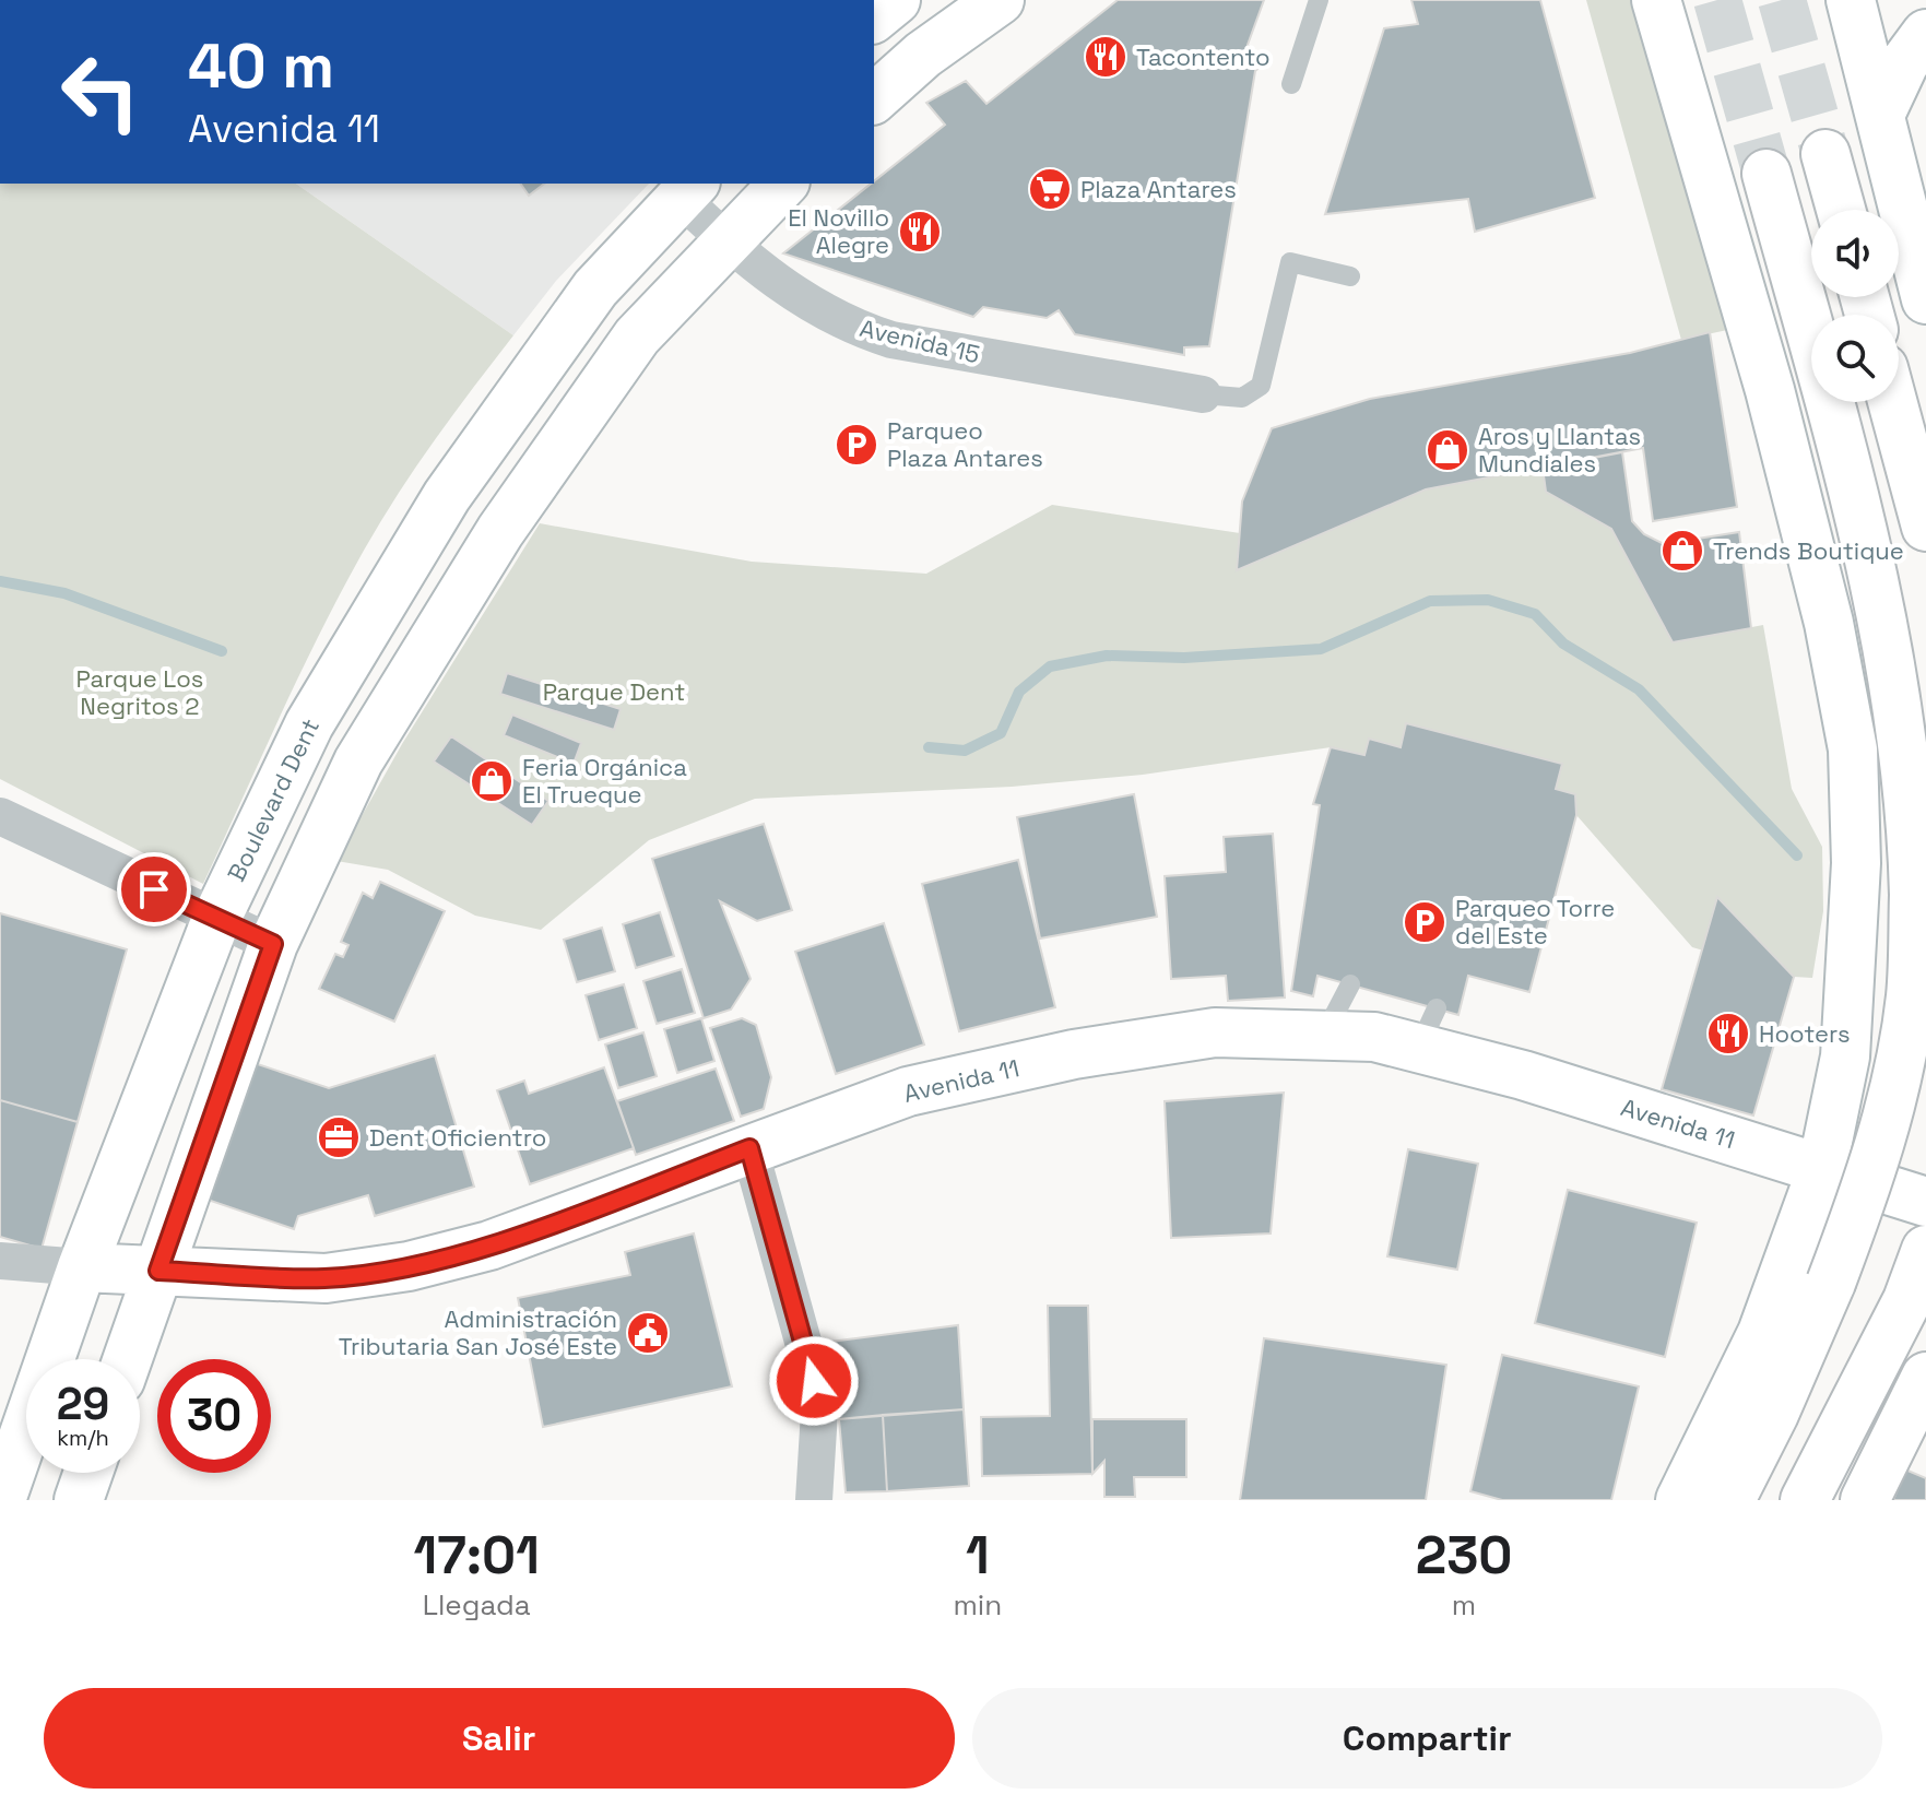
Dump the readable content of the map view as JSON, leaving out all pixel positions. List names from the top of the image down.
{
  "streets": {
    "main road": ["Boulevard Dent", "Avenida 11"],
    "street": ["Avenida 15"]
  },
  "crossings": [
    ["Avenida 15", "Boulevard Dent"],
    ["Boulevard Dent", "Avenida 11"]
  ],
  "parks": ["Parque Los Negritos 2", "Parque Dent"],
  "places": {
    "restaurant": ["Tacontento", "El Novillo Alegre", "Hooters"],
    "supermarket": ["Plaza Antares"],
    "parking": ["Parqueo Plaza Antares", "Parqueo Torre del Este"],
    "shop": ["Aros y Llantas Mundiales", "Trends Boutique", "Feria Orgánica El Trueque"],
    "office": ["Dent Oficientro"],
    "public building": ["Administración Tributaria San José Este"]
  },
  "page": {
    "turn": ["40 m", "Avenida 11"],
    "speed": "29 km/h",
    "limit": "30",
    "eta": [
      "17:01",
      "Llegada",
      "1",
      "min",
      "230",
      "m"
    ],
    "buttons": ["Salir", "Compartir"]
  }
}
